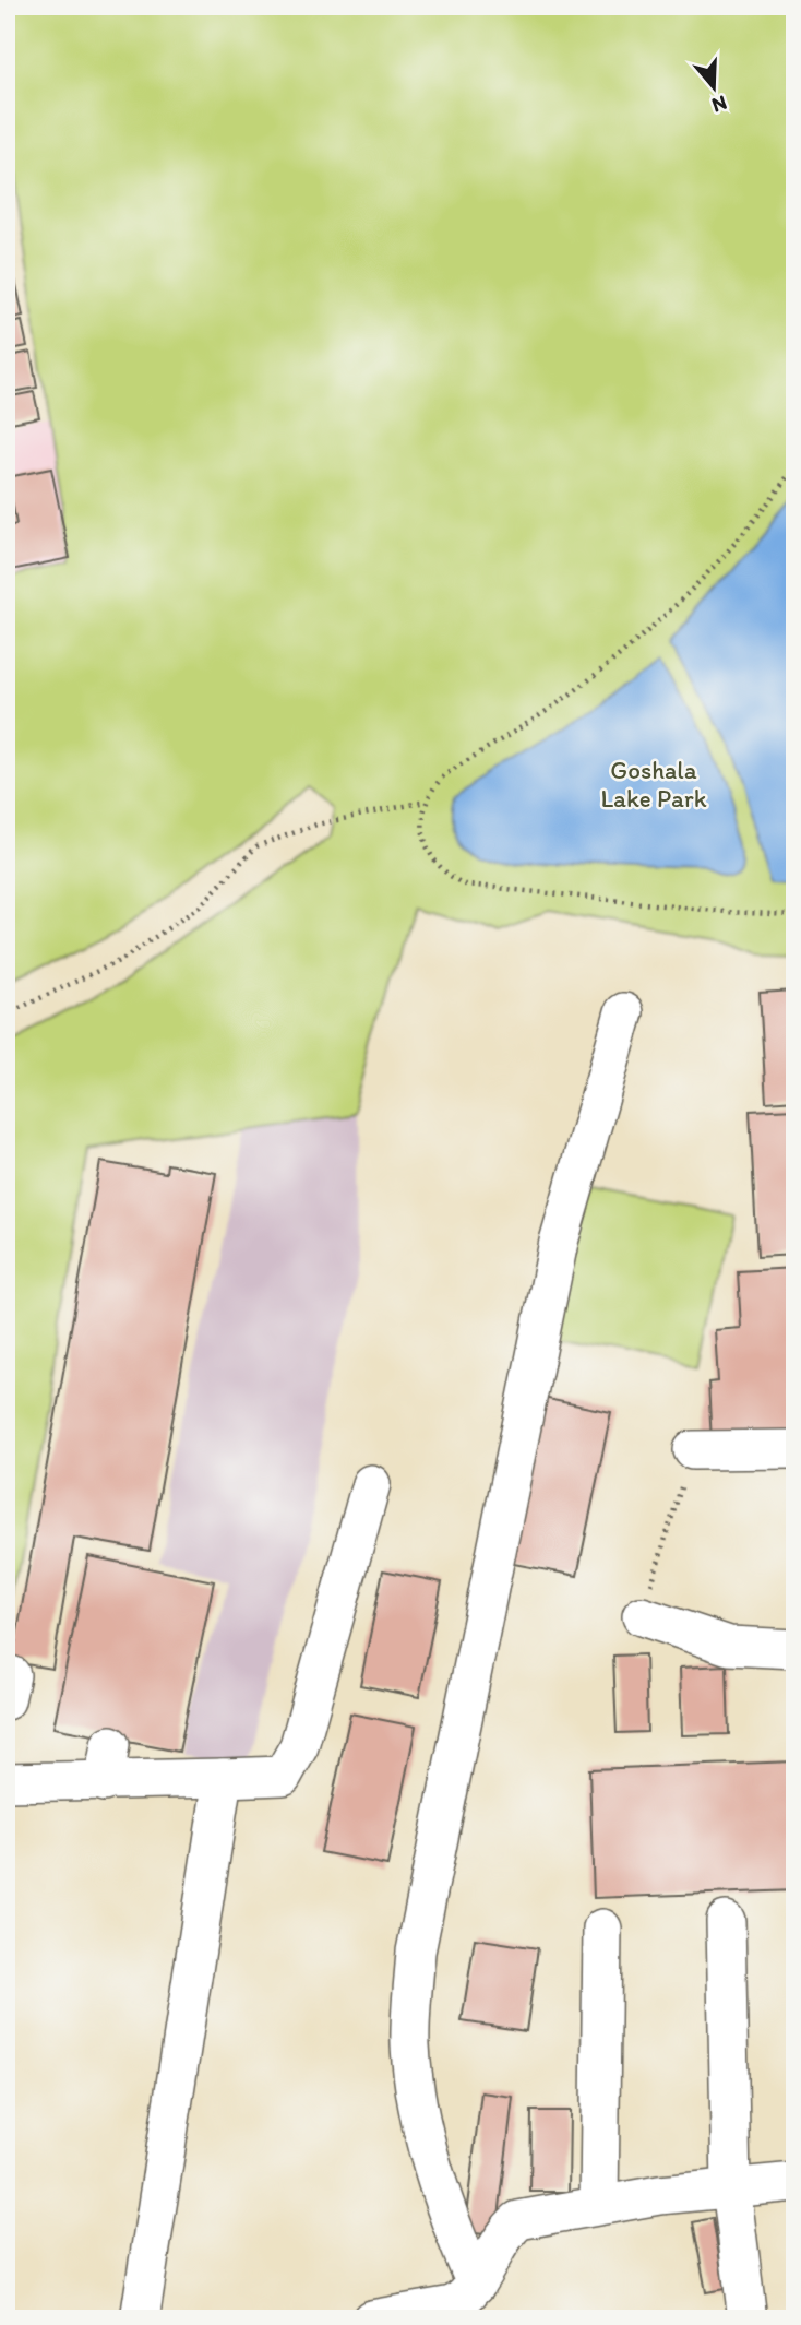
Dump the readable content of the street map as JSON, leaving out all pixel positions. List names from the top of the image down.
{
  "parks": ["Goshala Lake Park"],
  "north": "bottom"
}
